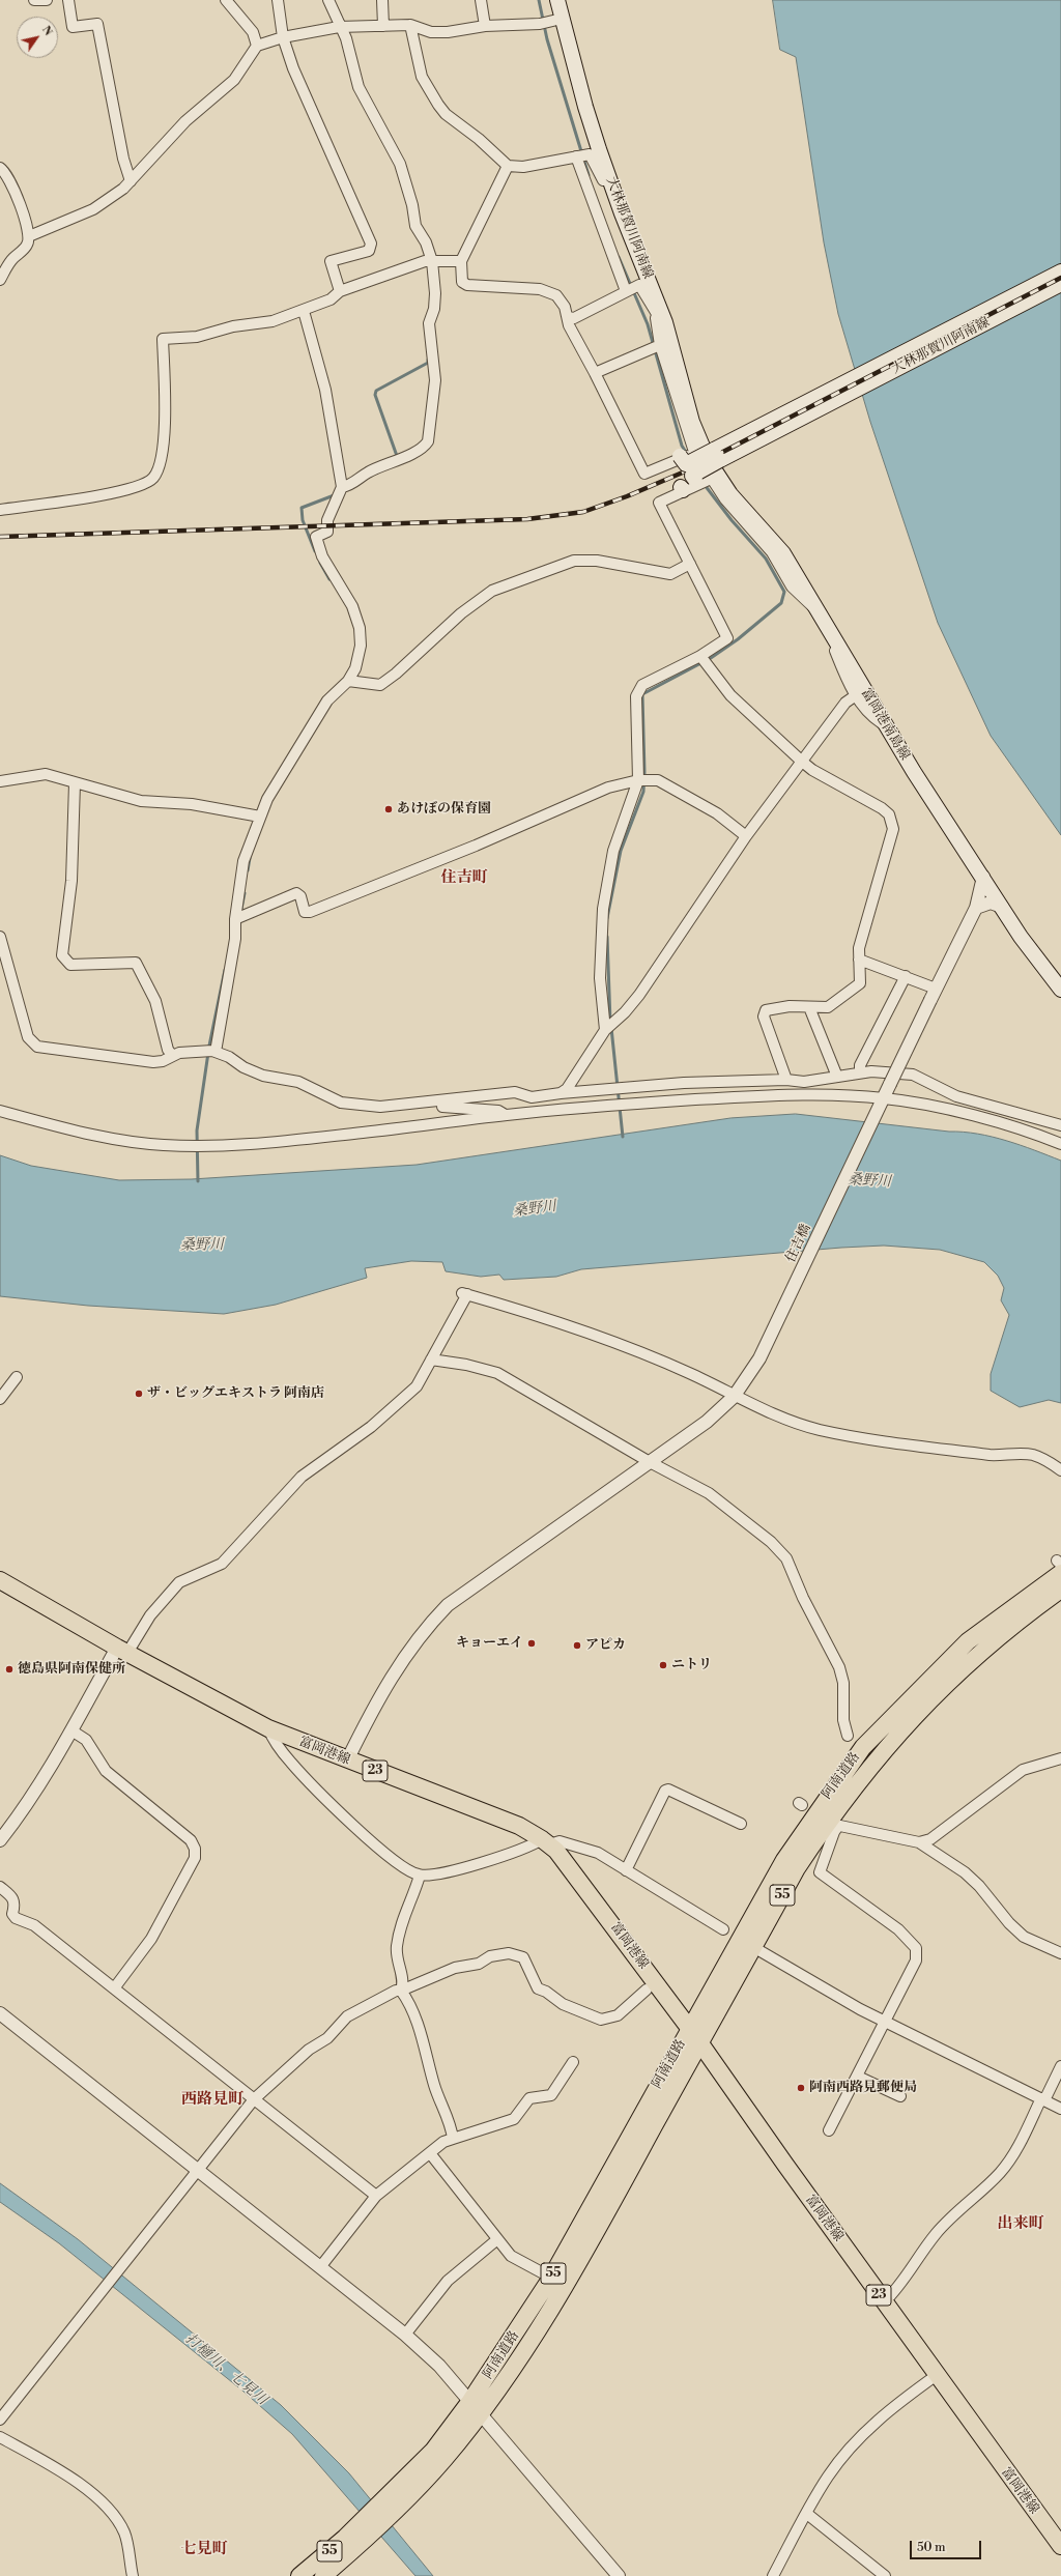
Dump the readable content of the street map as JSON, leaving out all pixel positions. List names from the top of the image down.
{
  "streets": {
    "main road": [
      "大林那賀川阿南線",
      "富岡港南島線",
      "富岡港線",
      "23",
      "阿南道路",
      "55"
    ],
    "street": ["住吉橋"]
  },
  "crossings": [
    ["大林那賀川阿南線", "富岡港南島線"],
    ["富岡港南島線", "住吉橋"],
    ["住吉橋", "富岡港線"],
    ["富岡港線", "阿南道路"]
  ],
  "districts": [
    "住吉町",
    "西路見町",
    "出来町",
    "七見町"
  ],
  "water": ["桑野川", "打樋川、七見川"],
  "places": [
    "あけぼの保育園",
    "ザ・ビッグエキストラ 阿南店",
    "キョーエイ",
    "アピカ",
    "ニトリ",
    "徳島県阿南保健所",
    "阿南西路見郵便局"
  ],
  "scale_bar": "50 m",
  "north": "top right"
}
